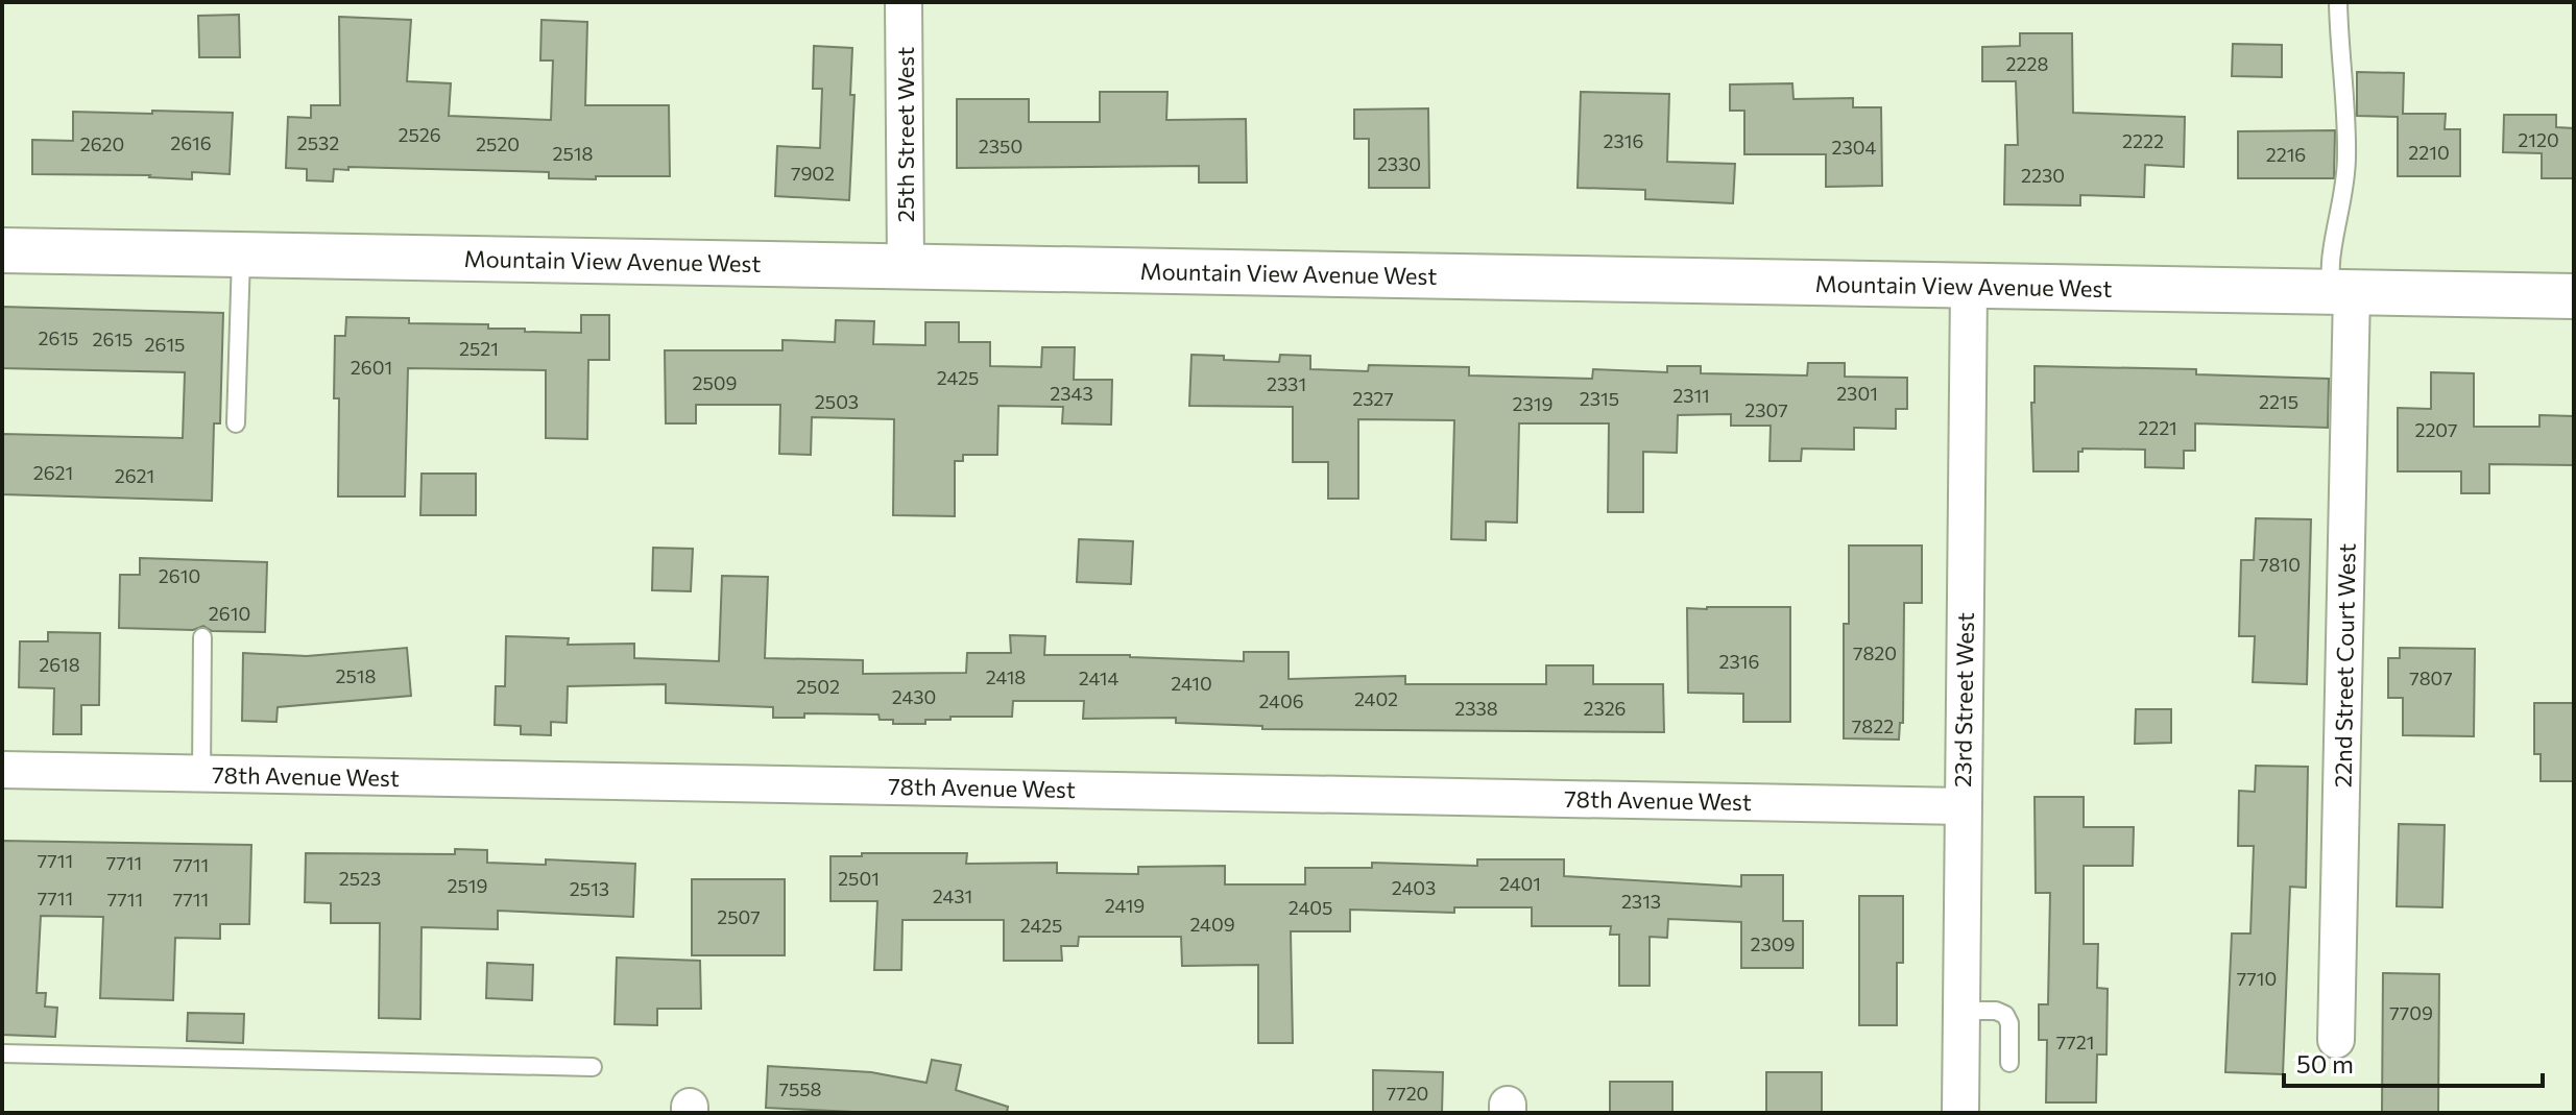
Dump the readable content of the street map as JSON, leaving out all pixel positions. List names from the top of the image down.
{
  "streets": {
    "street": [
      "25th Street West",
      "Mountain View Avenue West",
      "22nd Street Court West",
      "23rd Street West",
      "78th Avenue West"
    ]
  },
  "crossings": [
    ["25th Street West", "Mountain View Avenue West"],
    ["Mountain View Avenue West", "22nd Street Court West"],
    ["Mountain View Avenue West", "23rd Street West"],
    ["23rd Street West", "78th Avenue West"]
  ],
  "house_numbers": [
    "2228",
    "2526",
    "2120",
    "2316",
    "2222",
    "2616",
    "2532",
    "2620",
    "2520",
    "2350",
    "2304",
    "2210",
    "2518",
    "2216",
    "2330",
    "7902",
    "2230",
    "2615",
    "2615",
    "2615",
    "2521",
    "2601",
    "2425",
    "2509",
    "2331",
    "2343",
    "2301",
    "2311",
    "2327",
    "2315",
    "2503",
    "2215",
    "2319",
    "2307",
    "2221",
    "2207",
    "2621",
    "2621",
    "7810",
    "2610",
    "2610",
    "7820",
    "2316",
    "2618",
    "2518",
    "2418",
    "2414",
    "7807",
    "2410",
    "2502",
    "2430",
    "2402",
    "2406",
    "2338",
    "2326",
    "7822",
    "7711",
    "7711",
    "7711",
    "2523",
    "2501",
    "2401",
    "2519",
    "2403",
    "2513",
    "2431",
    "7711",
    "7711",
    "7711",
    "2313",
    "2419",
    "2405",
    "2507",
    "2409",
    "2425",
    "2309",
    "7710",
    "7709",
    "7721",
    "7558",
    "7720"
  ],
  "scale_bar": "50 m"
}
